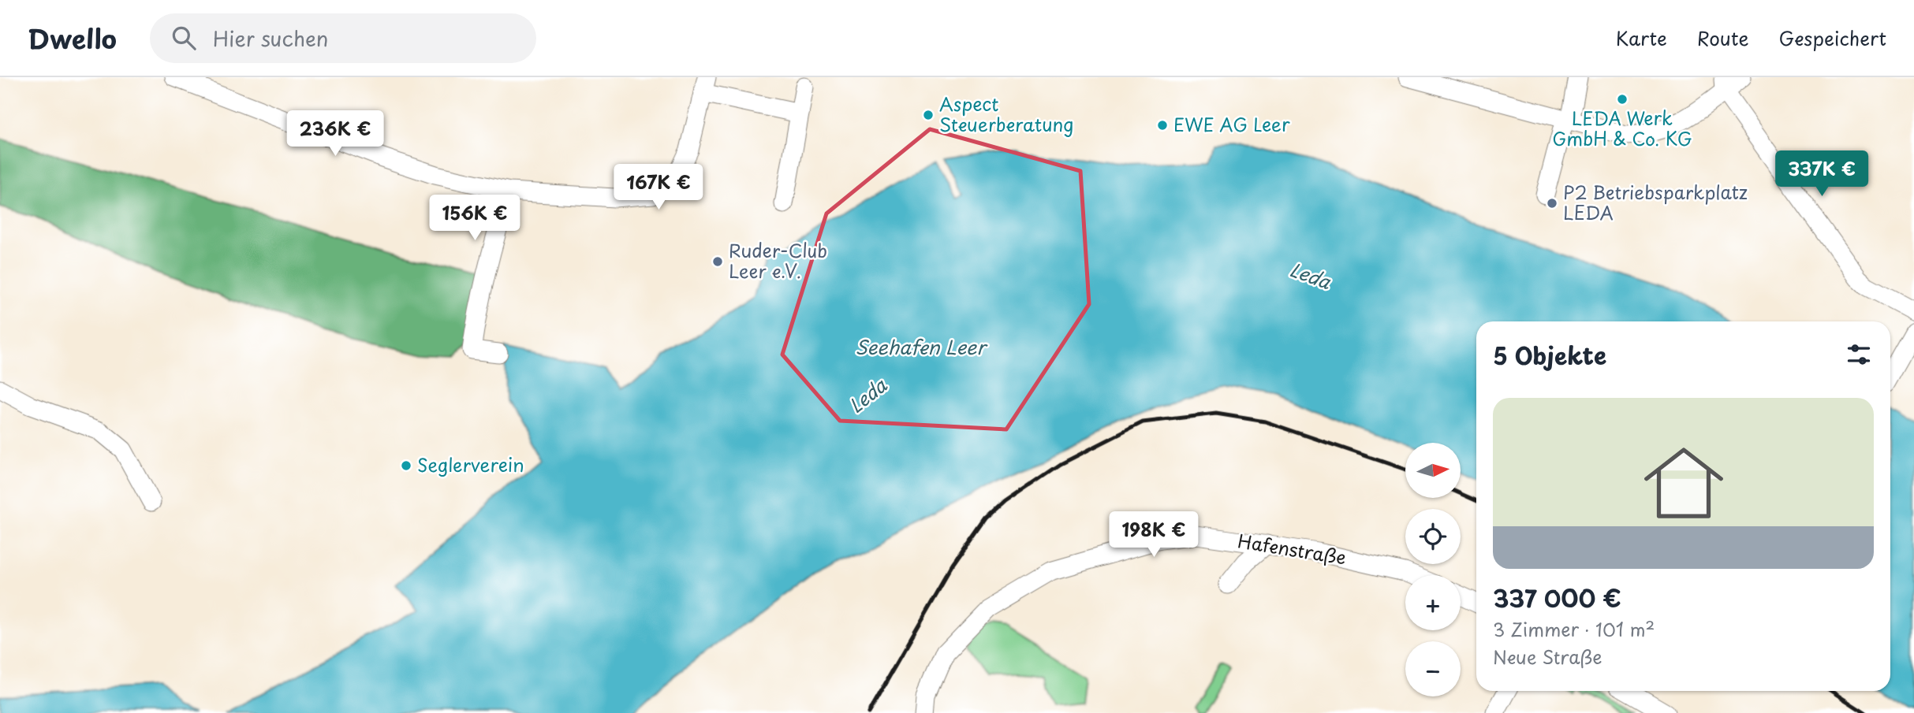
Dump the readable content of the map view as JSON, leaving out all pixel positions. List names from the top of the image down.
{
  "streets": {
    "street": ["Hafenstraße"]
  },
  "water": ["Leda", "Seehafen Leer"],
  "places": [
    "LEDA Werk GmbH & Co. KG",
    "Aspect Steuerberatung",
    "EWE AG Leer",
    "P2 Betriebsparkplatz LEDA",
    "Ruder-Club Leer e.V.",
    "Seglerverein"
  ],
  "north": "right",
  "page": {
    "header": "Dwello",
    "search": "Hier suchen",
    "nav": ["Karte", "Route", "Gespeichert"],
    "price": [
      "236K €",
      "337K €",
      "167K €",
      "156K €",
      "198K €"
    ],
    "heading": "5 Objekte",
    "list": [
      {
        "name": "337 000 €",
        "note": "3 Zimmer · 101 m² · Neue Straße"
      }
    ],
    "map_buttons": ["+", "−"]
  }
}
